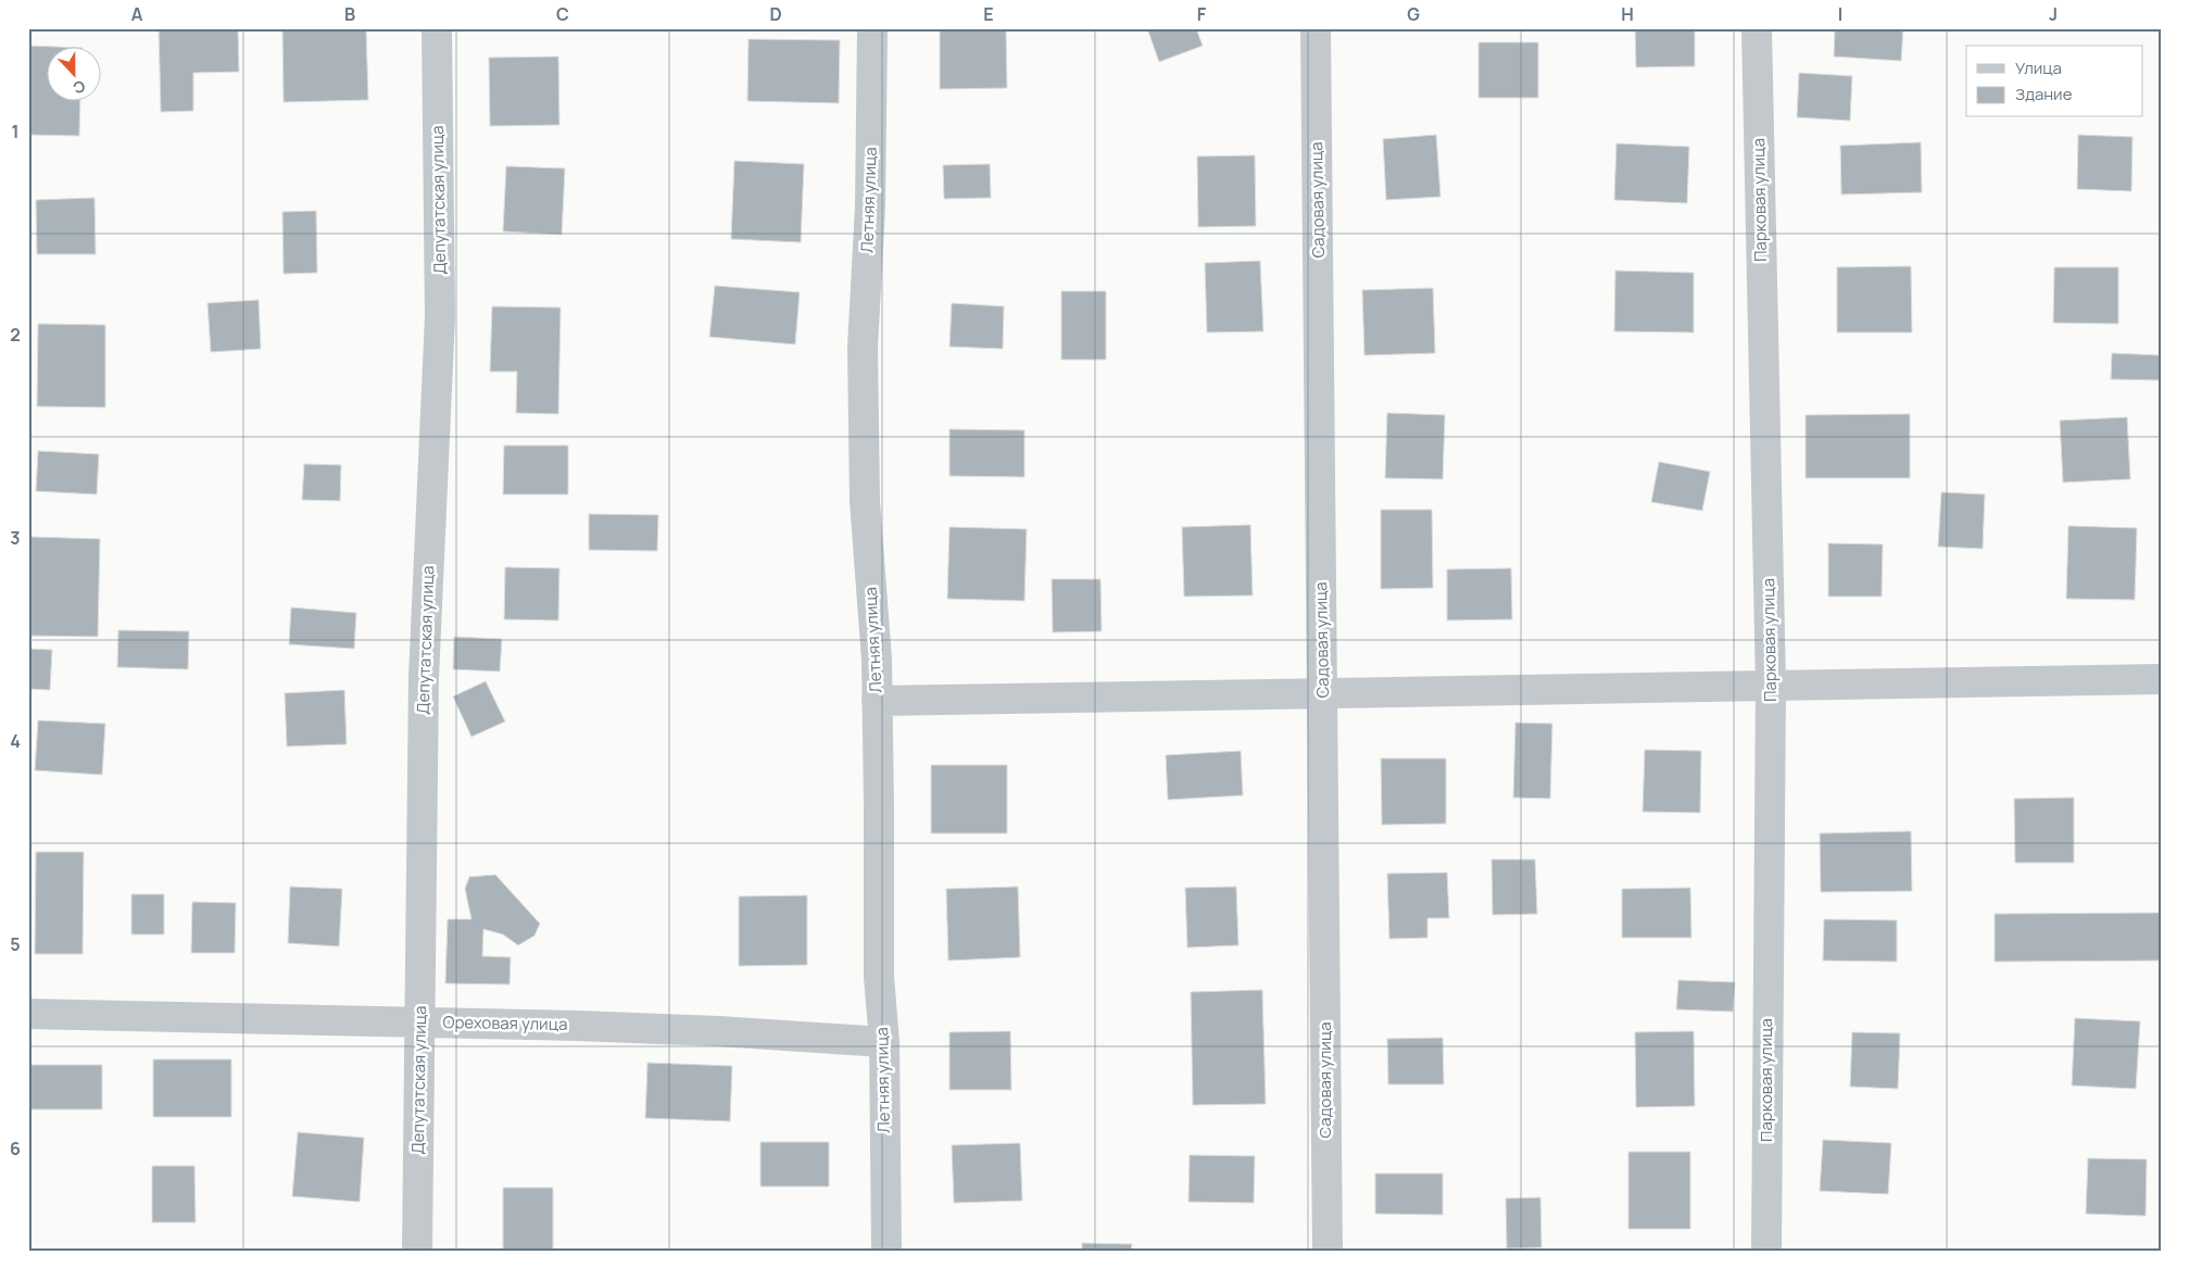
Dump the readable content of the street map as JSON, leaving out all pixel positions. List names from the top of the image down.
{
  "streets": {
    "street": [
      "Депутатская улица",
      "Летняя улица",
      "Садовая улица",
      "Парковая улица",
      "Ореховая улица"
    ]
  },
  "crossings": [
    ["Депутатская улица", "Ореховая улица"],
    ["Летняя улица", "Ореховая улица"]
  ],
  "legend": ["Улица", "Здание"],
  "north": "bottom",
  "grid": {
    "columns": [
      "A",
      "B",
      "C",
      "D",
      "E",
      "F",
      "G",
      "H",
      "I",
      "J"
    ],
    "rows": [
      "1",
      "2",
      "3",
      "4",
      "5",
      "6"
    ]
  }
}
